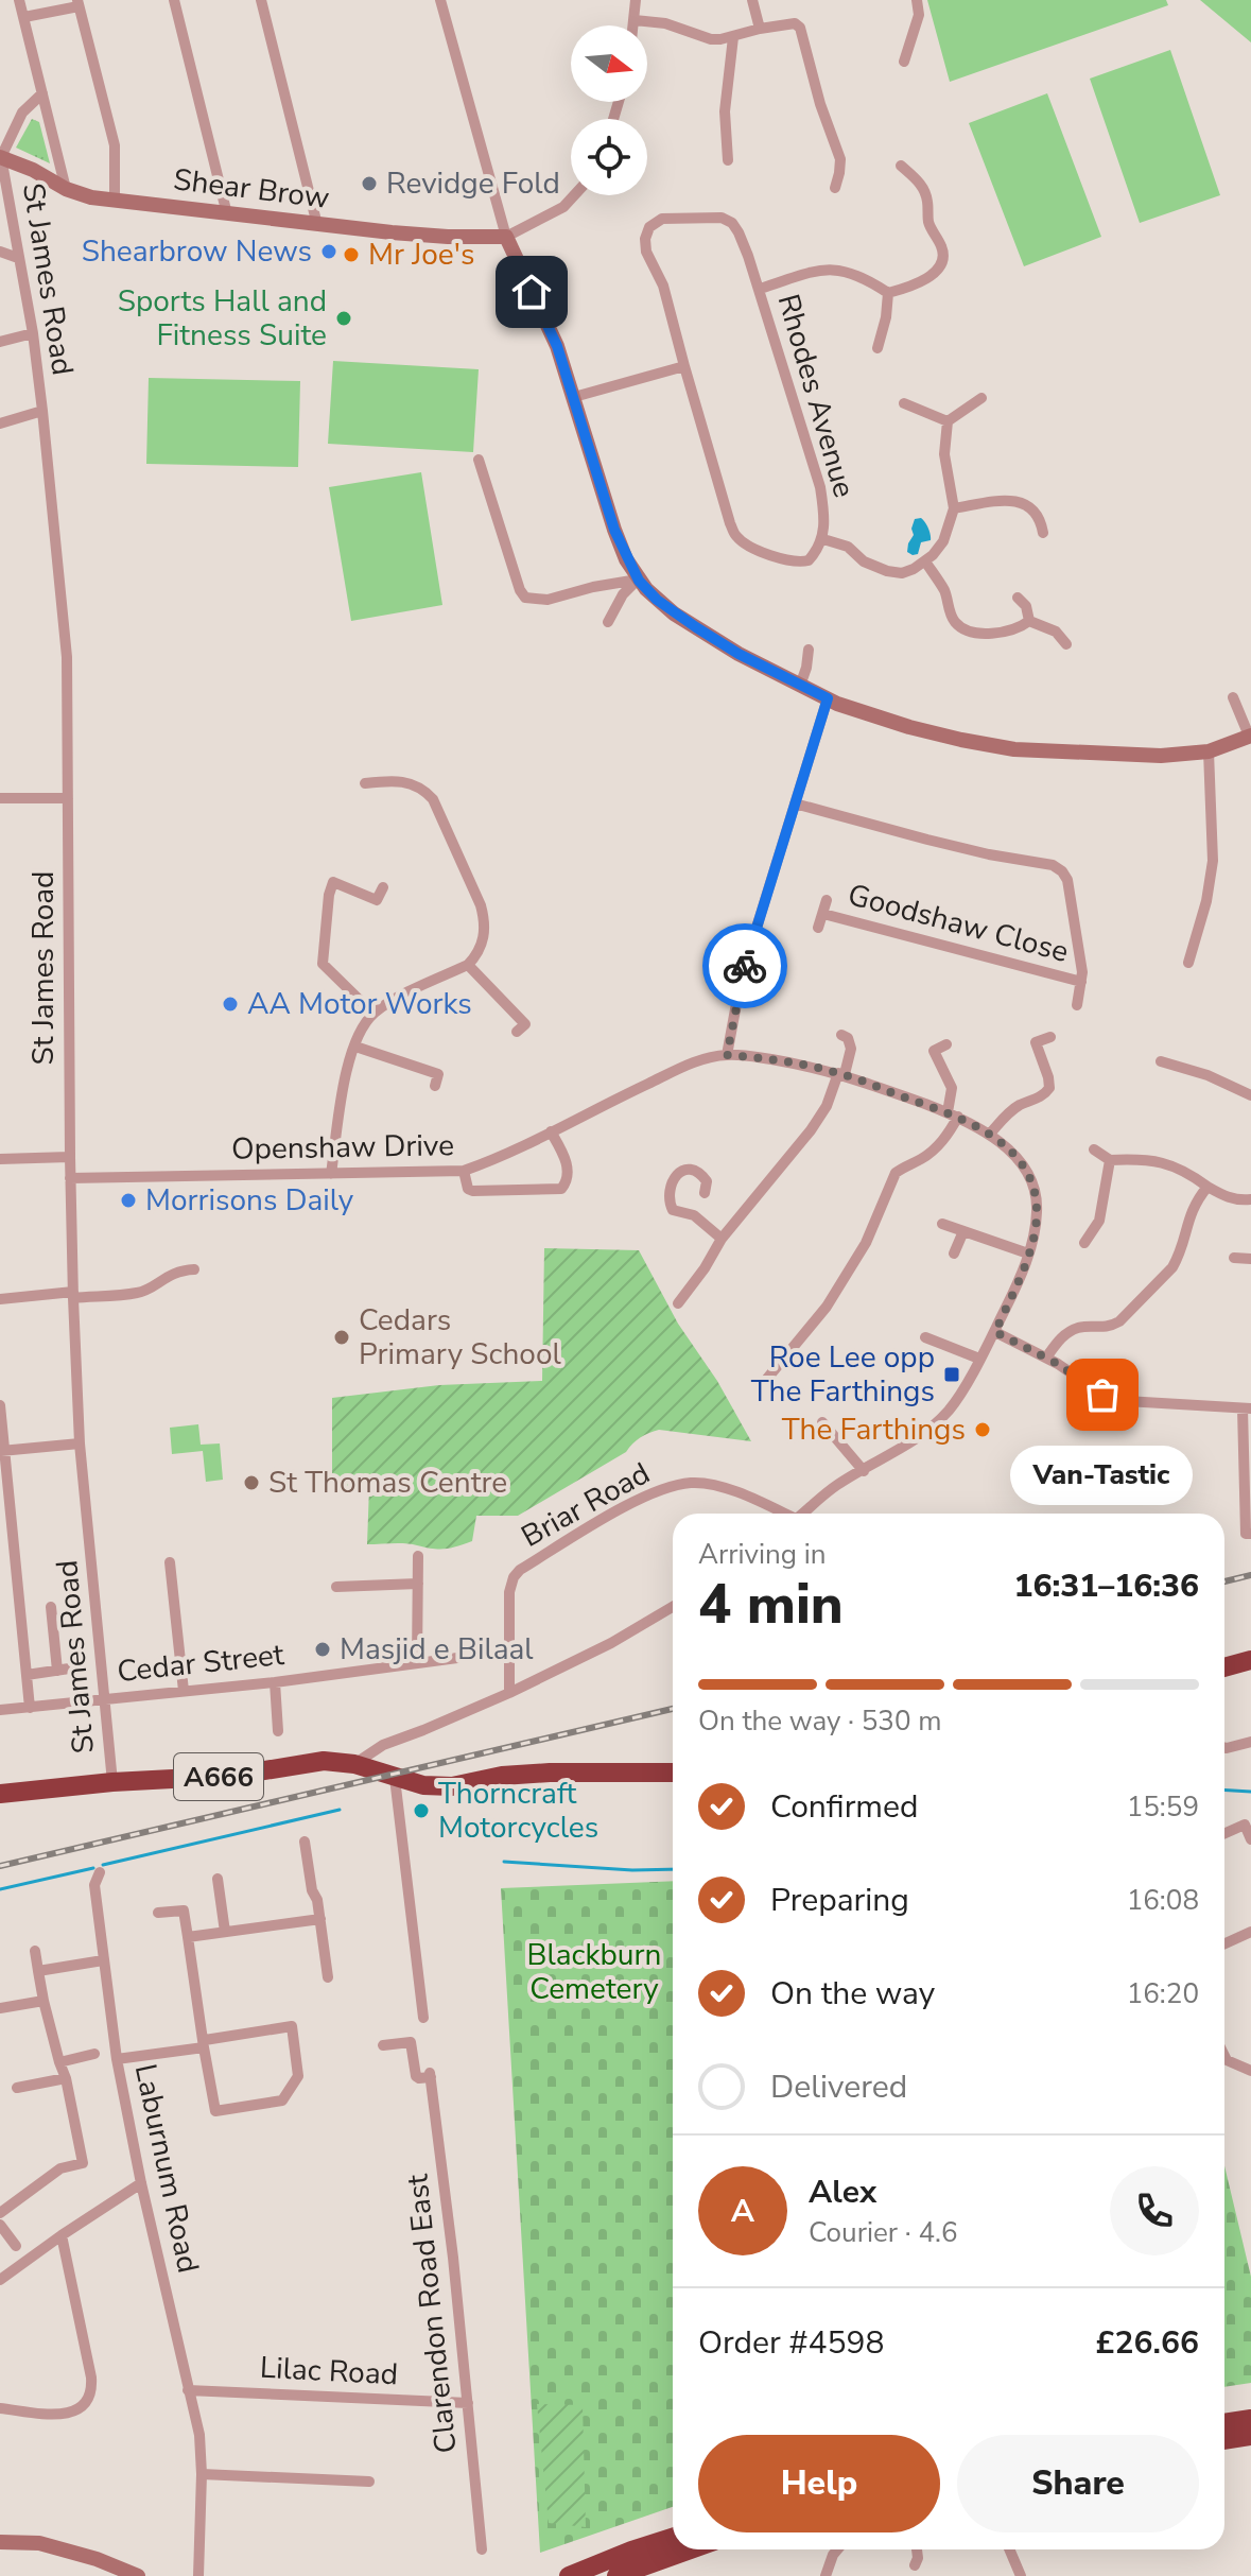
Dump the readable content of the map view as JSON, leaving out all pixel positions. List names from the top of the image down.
{
  "streets": {
    "highway": ["A666"],
    "main road": ["Shear Brow"],
    "street": [
      "St James Road",
      "Rhodes Avenue",
      "Goodshaw Close",
      "Openshaw Drive",
      "Briar Road",
      "Cedar Street",
      "Laburnum Road",
      "Clarendon Road East",
      "Lilac Road"
    ]
  },
  "crossings": [
    ["Shear Brow", "St James Road"],
    ["St James Road", "Openshaw Drive"],
    ["St James Road", "Cedar Street"],
    ["St James Road", "A666"],
    ["Laburnum Road", "Lilac Road"],
    ["Clarendon Road East", "Lilac Road"]
  ],
  "parks": ["Blackburn Cemetery"],
  "places": {
    "other": [
      "Revidge Fold",
      "Shearbrow News",
      "Mr Joe's",
      "Sports Hall and Fitness Suite",
      "AA Motor Works",
      "Morrisons Daily",
      "Cedars Primary School",
      "Van-Tastic",
      "The Farthings",
      "St Thomas Centre",
      "Masjid e Bilaal",
      "Thorncraft Motorcycles"
    ],
    "transit": ["Roe Lee opp The Farthings"]
  },
  "north": "right",
  "page": {
    "bubble": "Van-Tastic",
    "heading": ["4 min", "Arriving in", "16:31–16:36"],
    "panel": [
      "Alex",
      "Courier · 4.6",
      "Order #4598",
      "£26.66"
    ],
    "bar": "On the way · 530 m",
    "list": [
      ["Confirmed", "15:59"],
      ["Preparing", "16:08"],
      ["On the way", "16:20"],
      "Delivered"
    ],
    "round": "A",
    "buttons": ["Help", "Share"]
  }
}
